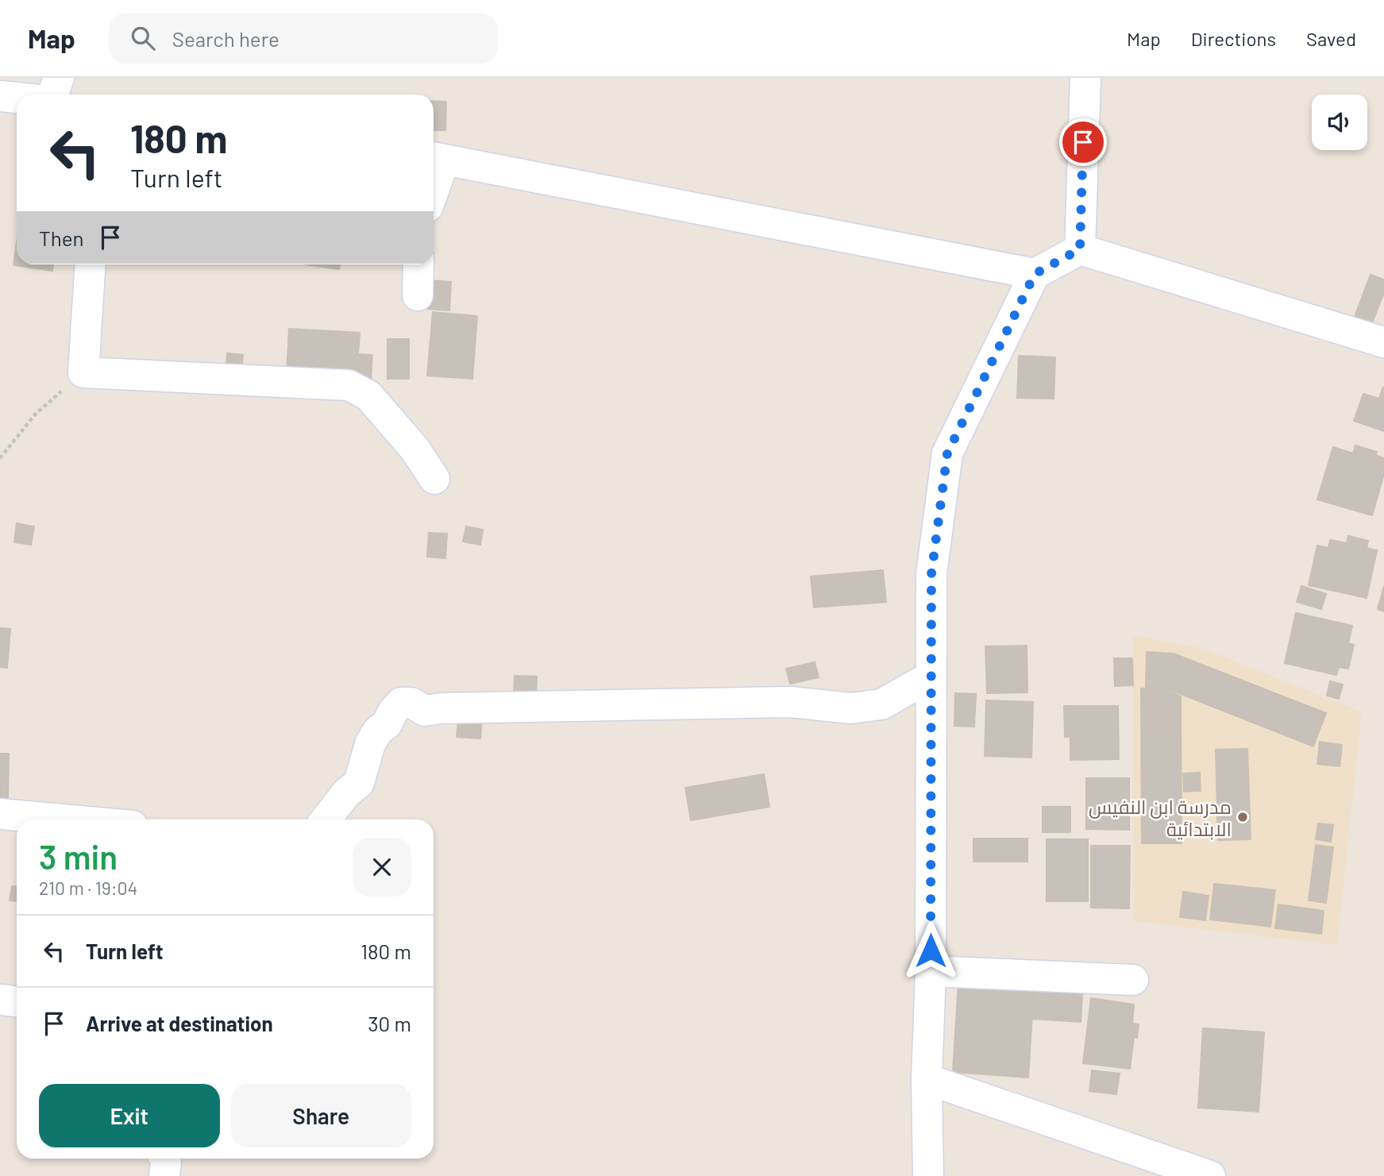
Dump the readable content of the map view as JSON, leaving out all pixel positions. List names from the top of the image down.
{
  "places": ["مدرسة ابن النفيس الابتدائية"],
  "page": {
    "header": "Map",
    "search": "Search here",
    "nav": ["Map", "Directions", "Saved"],
    "turn": ["180 m", "Turn left"],
    "then": "Then",
    "heading": ["3 min", "210 m · 19:04"],
    "list": [
      {
        "name": "Turn left",
        "value": "180 m"
      },
      {
        "name": "Arrive at destination",
        "value": "30 m"
      }
    ],
    "buttons": ["Exit", "Share"]
  }
}
